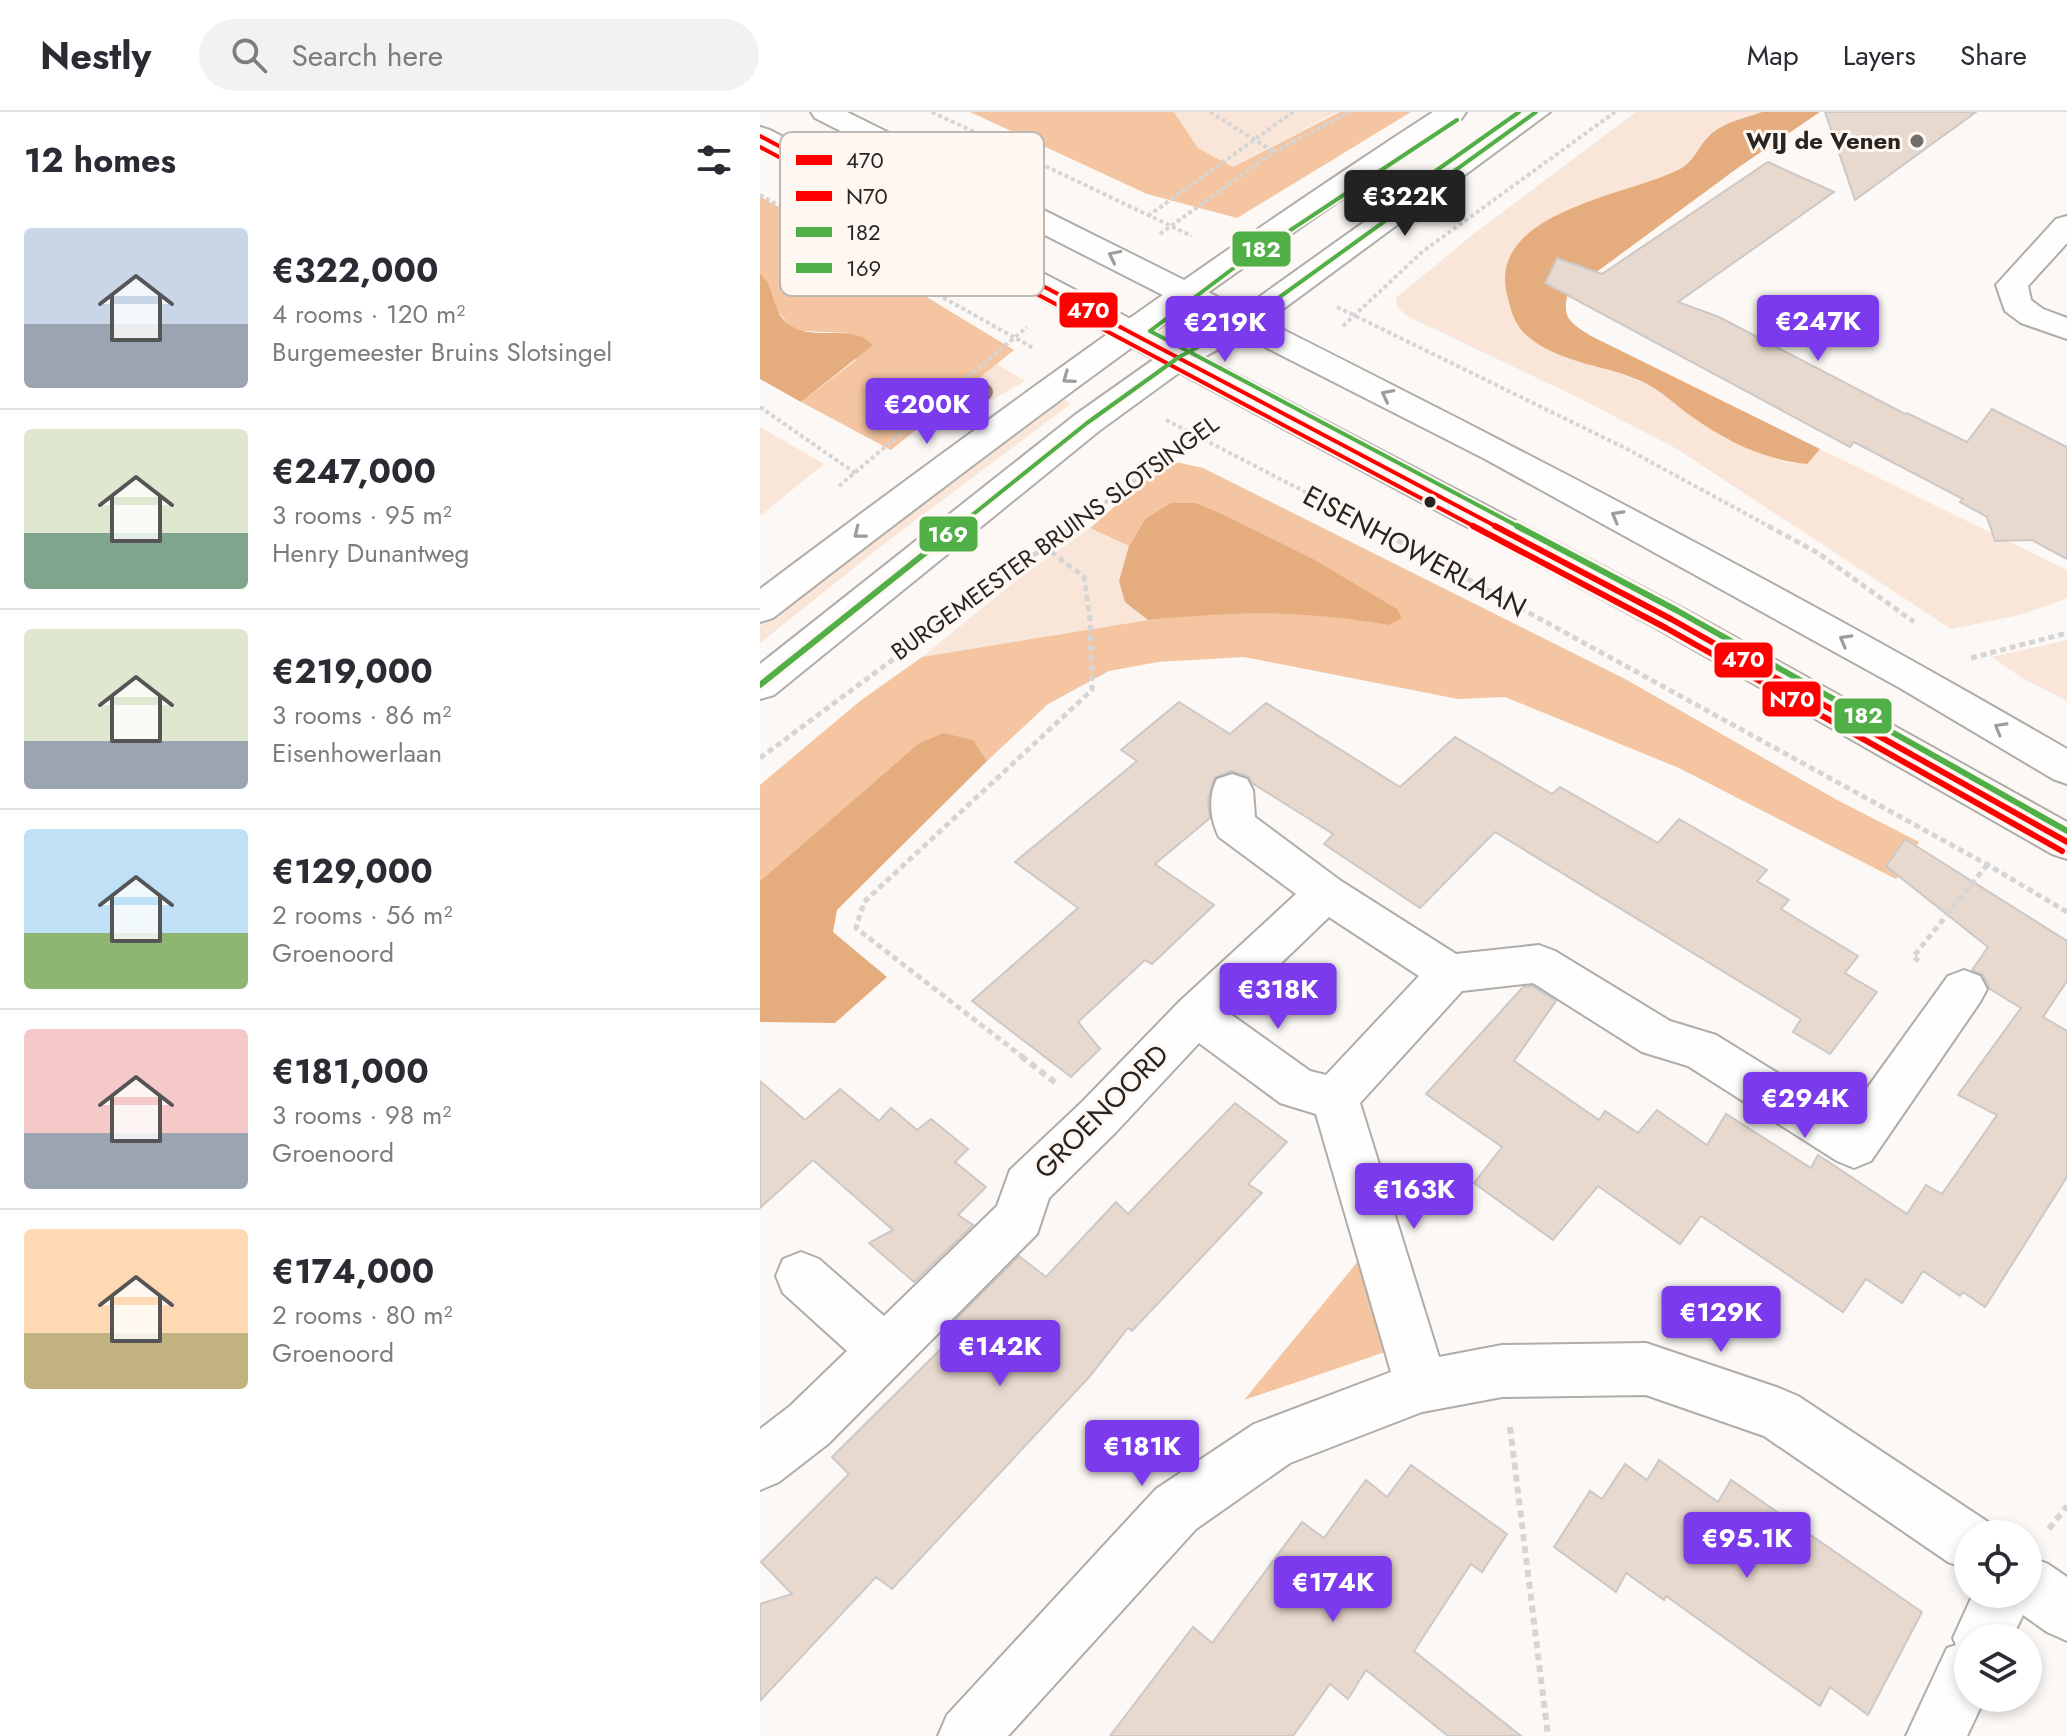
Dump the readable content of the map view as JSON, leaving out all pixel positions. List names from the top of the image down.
{
  "streets": {
    "main road": ["GROENOORD"],
    "path": ["BURGEMEESTER BRUINS SLOTSINGEL", "EISENHOWERLAAN"]
  },
  "crossings": [
    ["BURGEMEESTER BRUINS SLOTSINGEL", "EISENHOWERLAAN"]
  ],
  "places": ["WIJ de Venen"],
  "lines": [
    "transit line 182",
    "transit line 169",
    "transit line 470",
    "transit line N70"
  ],
  "legend": [
    "470",
    "N70",
    "182",
    "169"
  ],
  "page": {
    "header": "Nestly",
    "search": "Search here",
    "nav": ["Map", "Layers", "Share"],
    "heading": "12 homes",
    "price": [
      "€322K",
      "€247K",
      "€219K",
      "€200K",
      "€318K",
      "€294K",
      "€163K",
      "€129K",
      "€142K",
      "€181K",
      "€95.1K",
      "€174K"
    ],
    "list": [
      {
        "name": "€322,000",
        "note": "4 rooms · 120 m² · Burgemeester Bruins Slotsingel"
      },
      {
        "name": "€247,000",
        "note": "3 rooms · 95 m² · Henry Dunantweg"
      },
      {
        "name": "€219,000",
        "note": "3 rooms · 86 m² · Eisenhowerlaan"
      },
      {
        "name": "€129,000",
        "note": "2 rooms · 56 m² · Groenoord"
      },
      {
        "name": "€181,000",
        "note": "3 rooms · 98 m² · Groenoord"
      },
      {
        "name": "€174,000",
        "note": "2 rooms · 80 m² · Groenoord"
      }
    ]
  }
}
